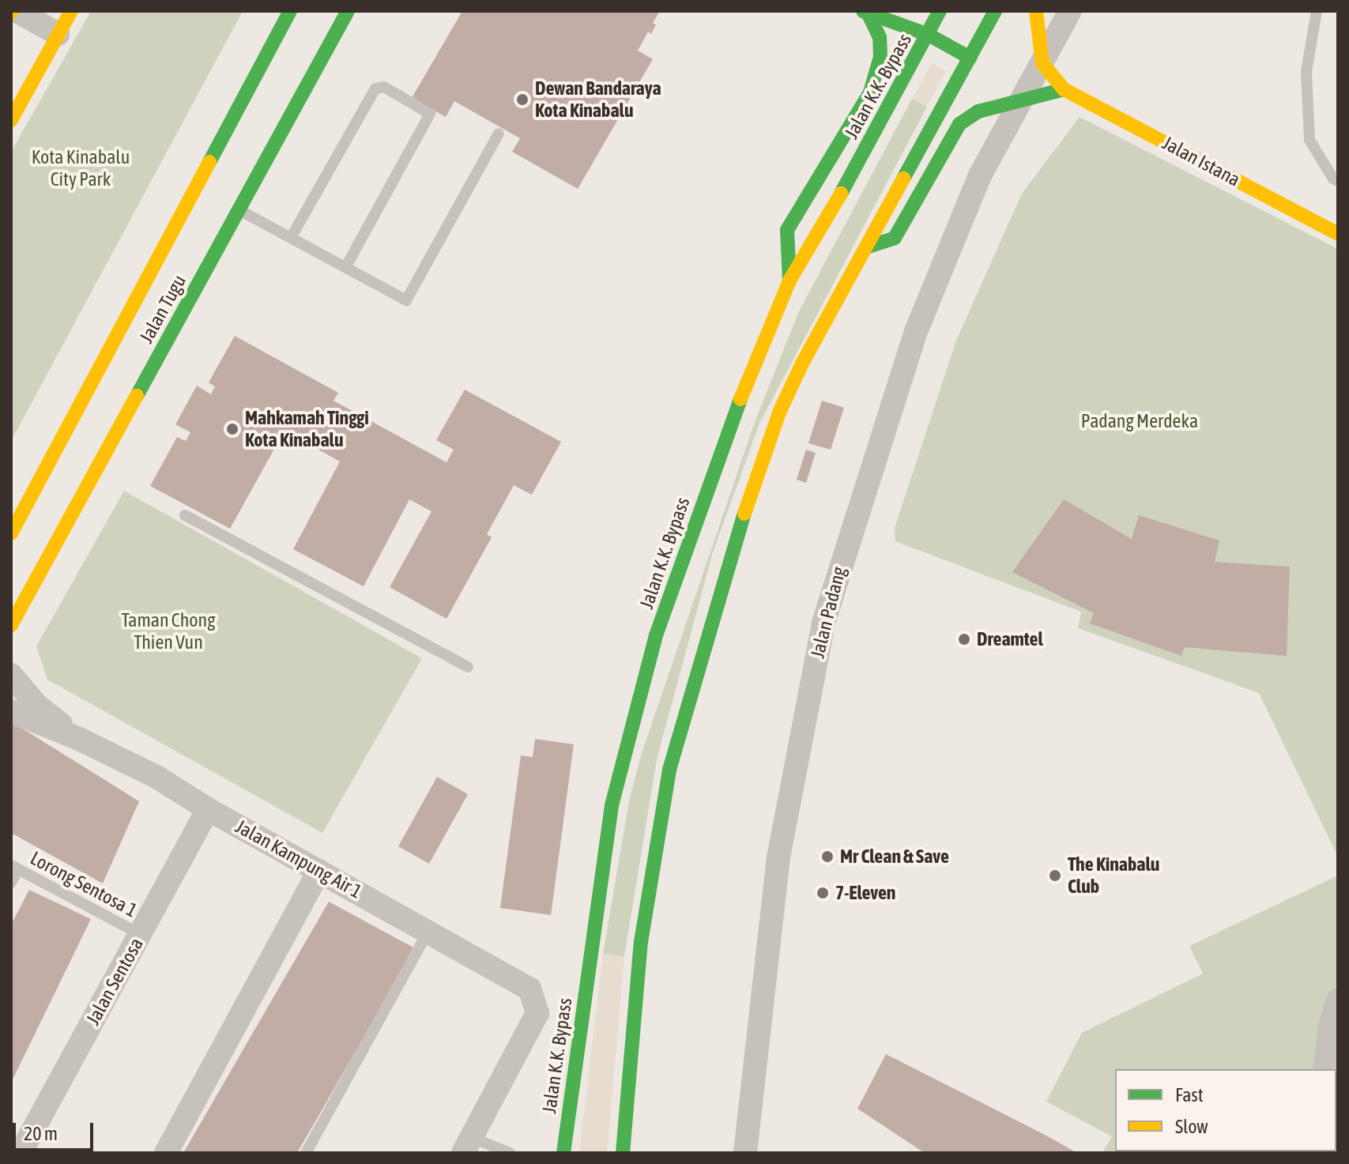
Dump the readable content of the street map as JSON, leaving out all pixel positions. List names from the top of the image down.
{
  "streets": {
    "main road": ["Jalan K.K. Bypass", "Jalan Istana", "Jalan Tugu"],
    "street": ["Jalan Padang", "Jalan Kampung Air 1", "Jalan Sentosa"],
    "lane": ["Lorong Sentosa 1"]
  },
  "crossings": [
    ["Jalan Kampung Air 1", "Jalan Sentosa"],
    ["Lorong Sentosa 1", "Jalan Sentosa"]
  ],
  "parks": ["Kota Kinabalu City Park", "Padang Merdeka", "Taman Chong Thien Vun"],
  "places": [
    "Dewan Bandaraya Kota Kinabalu",
    "Mahkamah Tinggi Kota Kinabalu",
    "Dreamtel",
    "Mr Clean & Save",
    "The Kinabalu Club",
    "7-Eleven"
  ],
  "legend": ["Fast", "Slow"],
  "scale_bar": "20 m"
}
